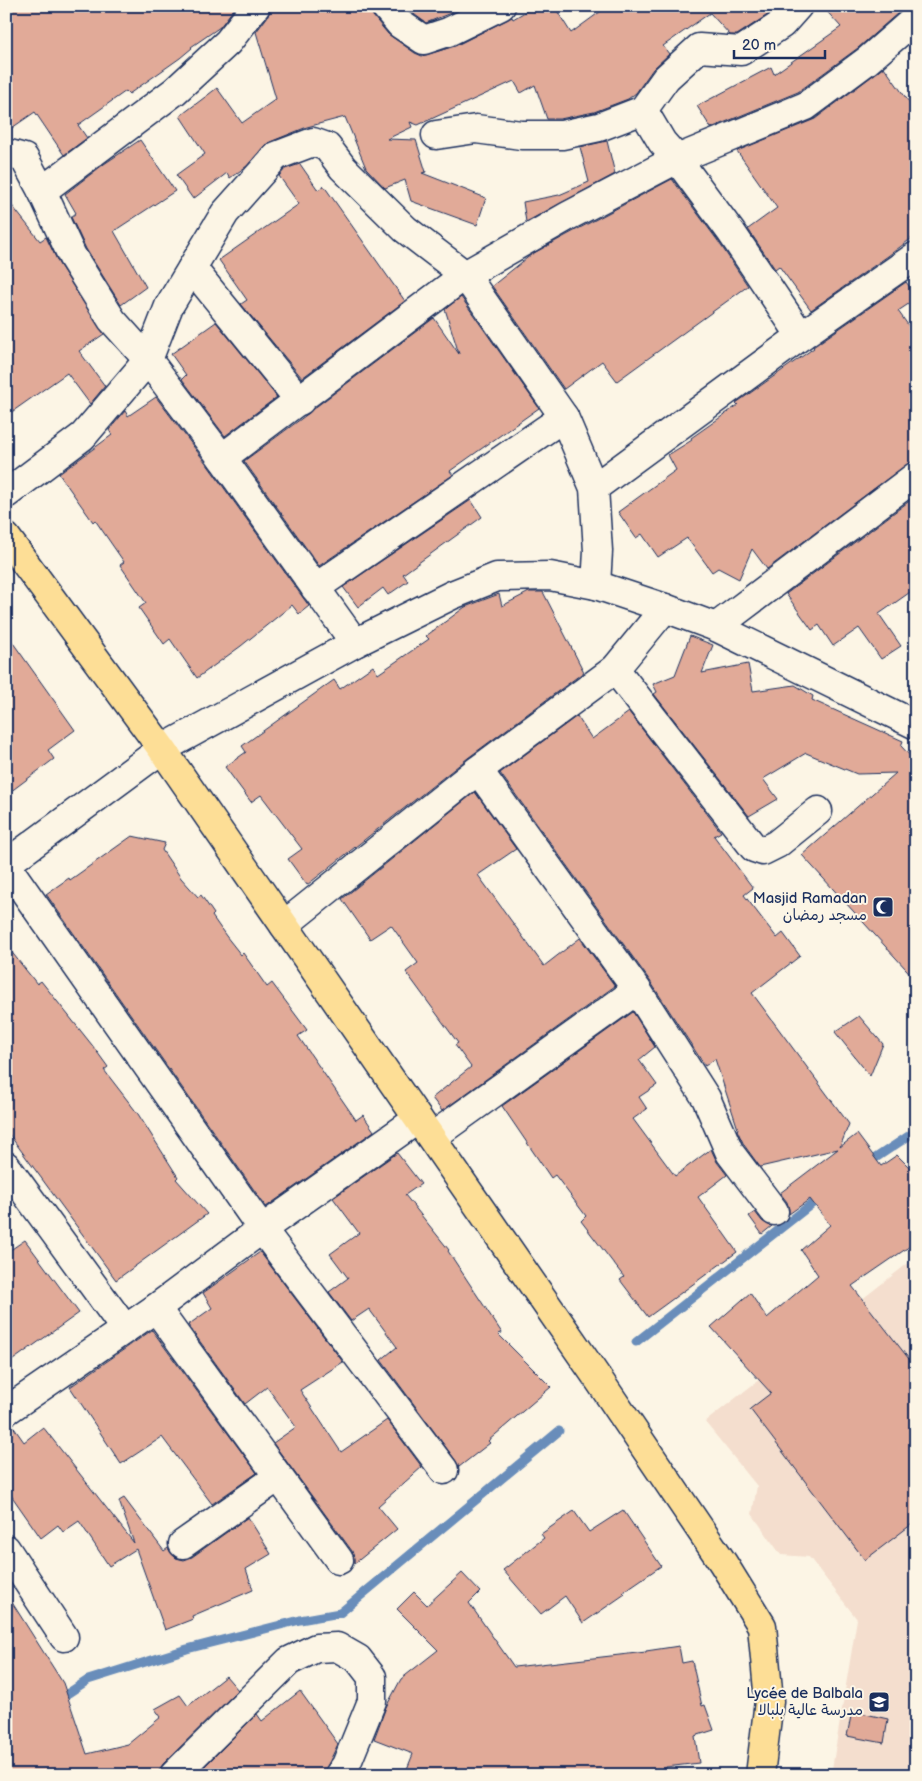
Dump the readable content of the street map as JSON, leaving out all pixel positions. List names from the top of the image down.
{
  "places": {
    "mosque": ["Masjid Ramadan مسجد رمضان"],
    "school or university": ["Lycée de Balbala مدرسة عالية بلبالا"]
  },
  "scale_bar": "20 m"
}
